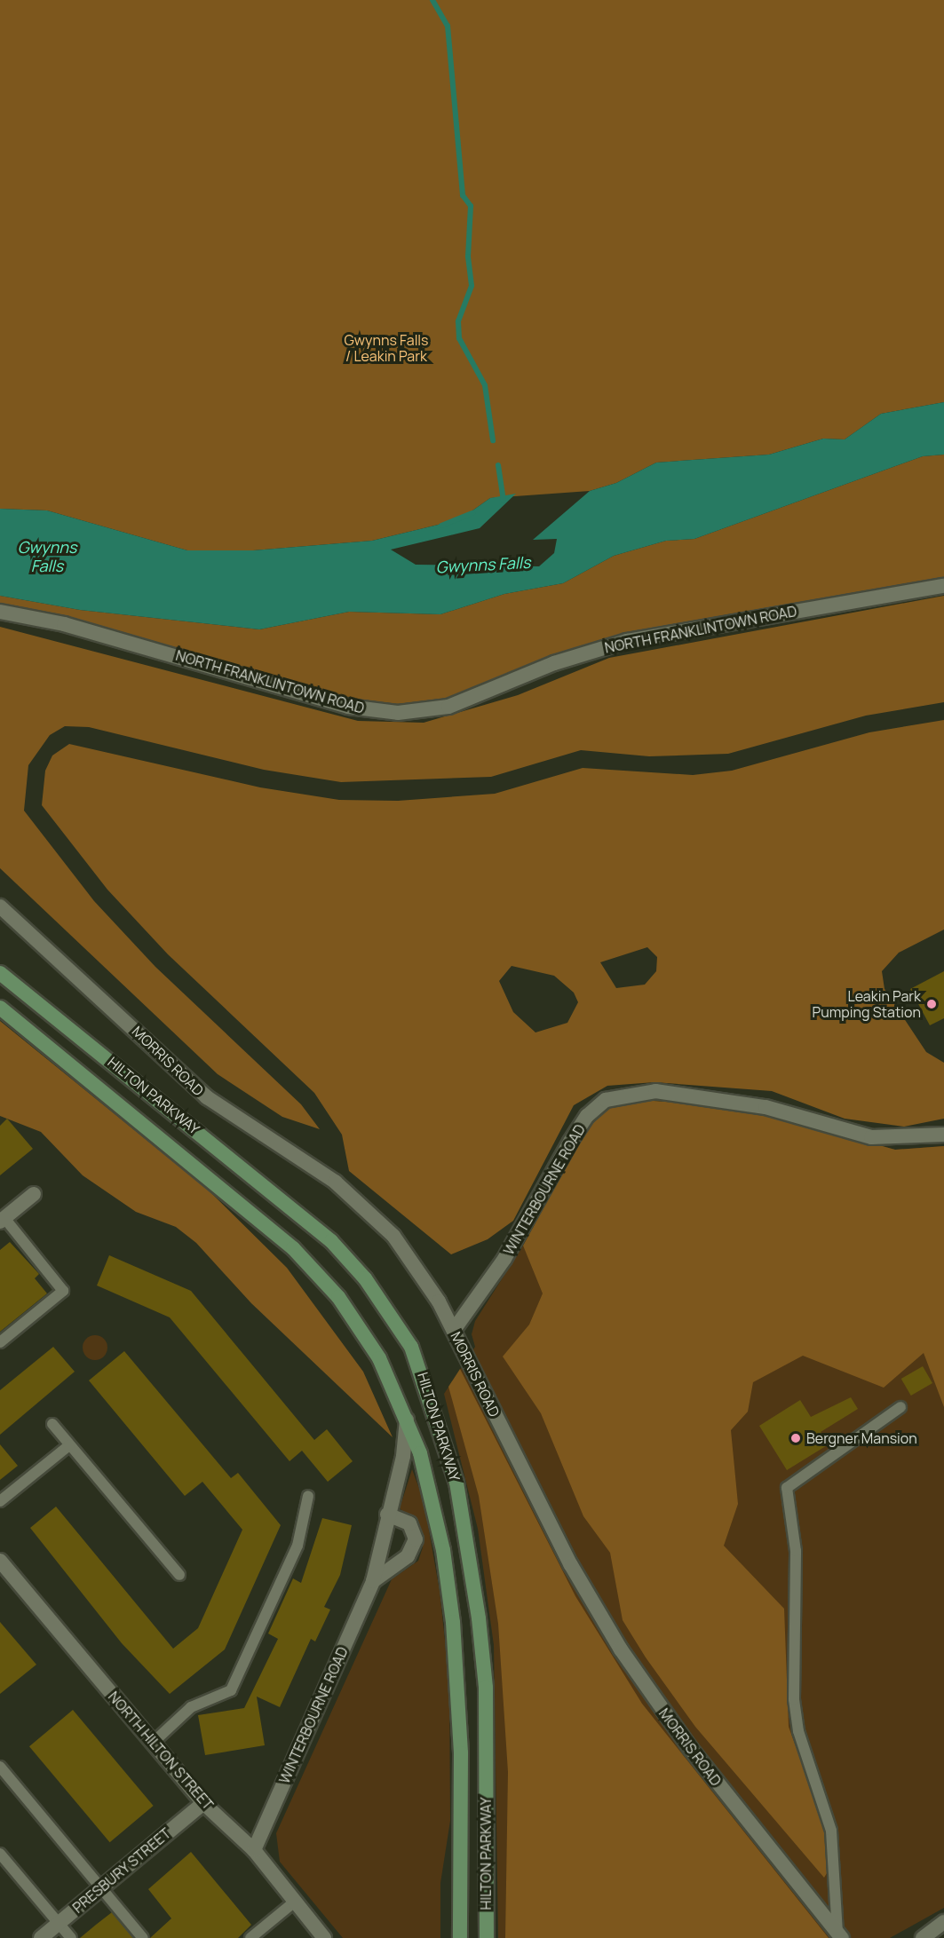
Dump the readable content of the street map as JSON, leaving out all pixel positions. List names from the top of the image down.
{
  "streets": {
    "main road": ["HILTON PARKWAY"],
    "street": [
      "NORTH FRANKLINTOWN ROAD",
      "MORRIS ROAD",
      "WINTERBOURNE ROAD",
      "NORTH HILTON STREET",
      "PRESBURY STREET"
    ]
  },
  "crossings": [
    ["MORRIS ROAD", "WINTERBOURNE ROAD"],
    ["HILTON PARKWAY", "WINTERBOURNE ROAD"],
    ["WINTERBOURNE ROAD", "NORTH HILTON STREET"],
    ["NORTH HILTON STREET", "PRESBURY STREET"]
  ],
  "water": ["Gwynns Falls"],
  "parks": ["Gwynns Falls / Leakin Park"],
  "places": ["Leakin Park Pumping Station", "Bergner Mansion"]
}
